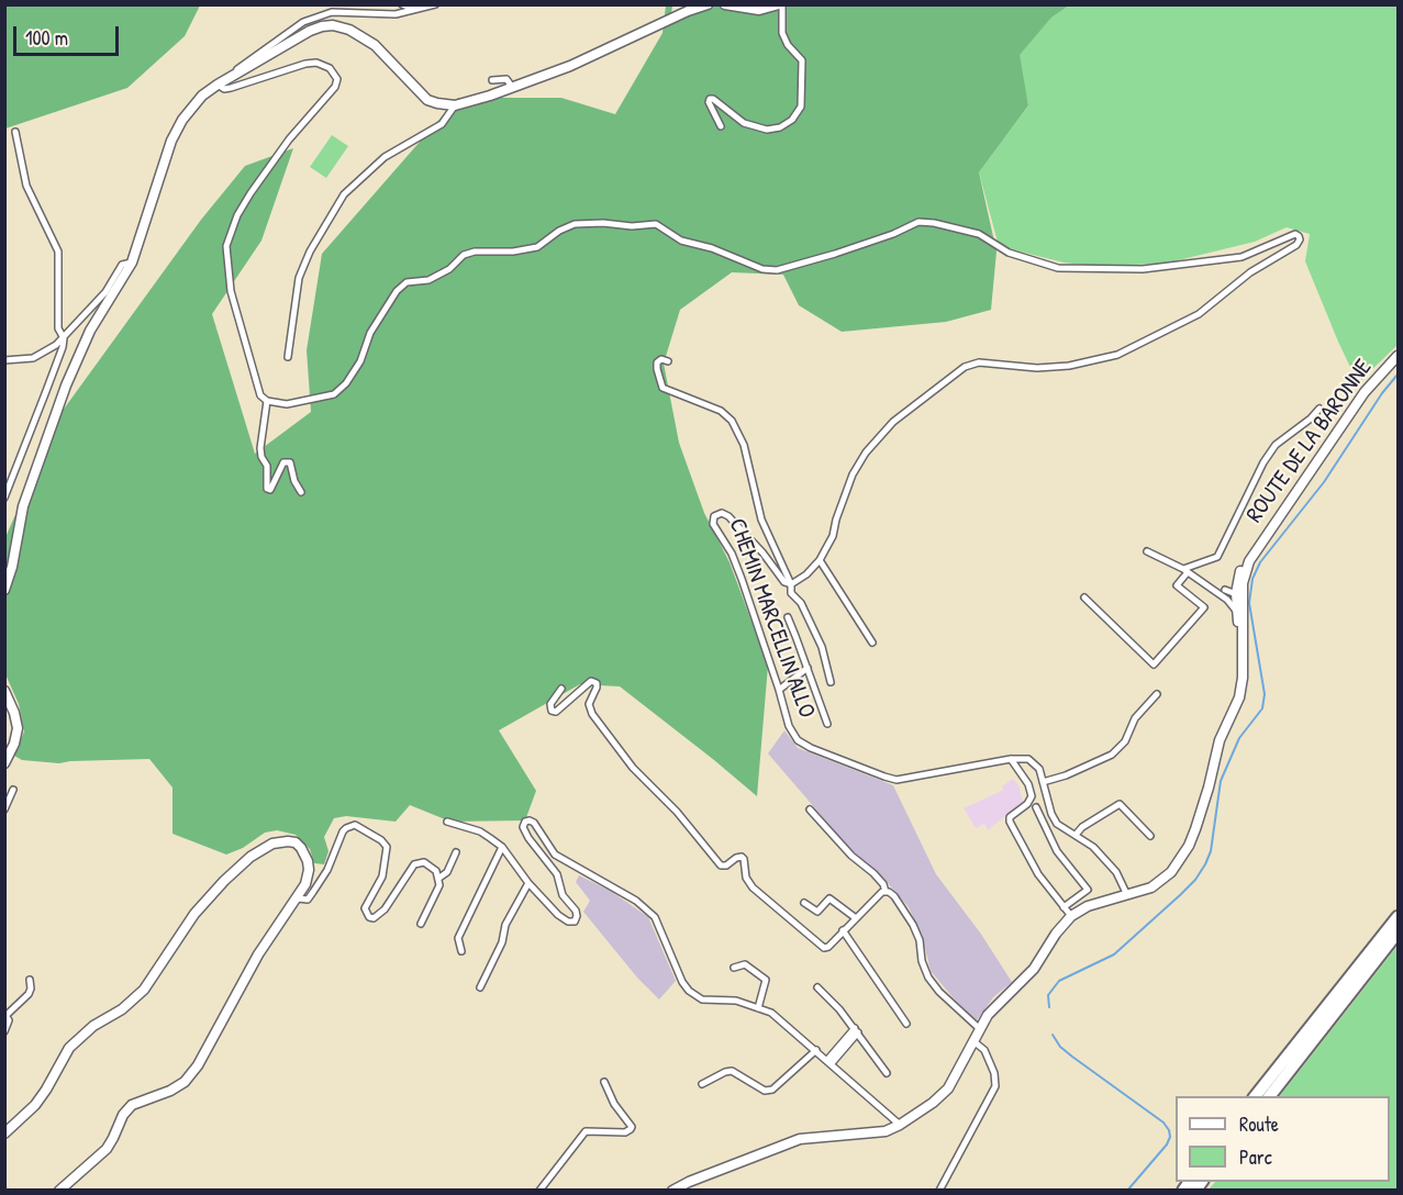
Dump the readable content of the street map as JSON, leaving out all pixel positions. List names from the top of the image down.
{
  "streets": {
    "main road": ["ROUTE DE LA BARONNE"],
    "street": ["CHEMIN MARCELLIN ALLO"]
  },
  "legend": ["Route", "Parc"],
  "scale_bar": "100 m"
}
